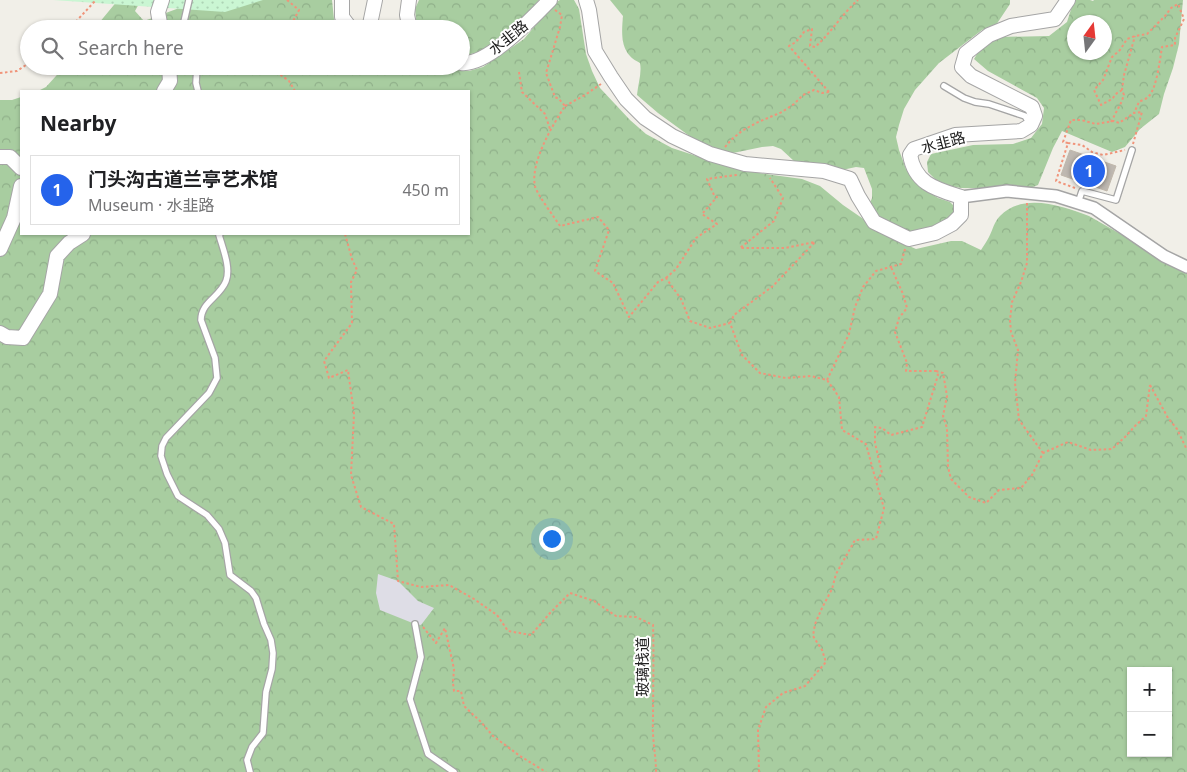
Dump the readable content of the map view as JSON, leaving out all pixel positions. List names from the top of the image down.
{
  "streets": {
    "street": ["水韭路"],
    "path": ["玻璃栈道"]
  },
  "north": "top",
  "page": {
    "search": "Search here",
    "heading": "Nearby",
    "pins": "1",
    "list": [
      {
        "mark": "1",
        "name": "门头沟古道兰亭艺术馆",
        "note": "Museum · 水韭路",
        "value": "450 m"
      }
    ],
    "map_buttons": ["+", "−"]
  }
}
